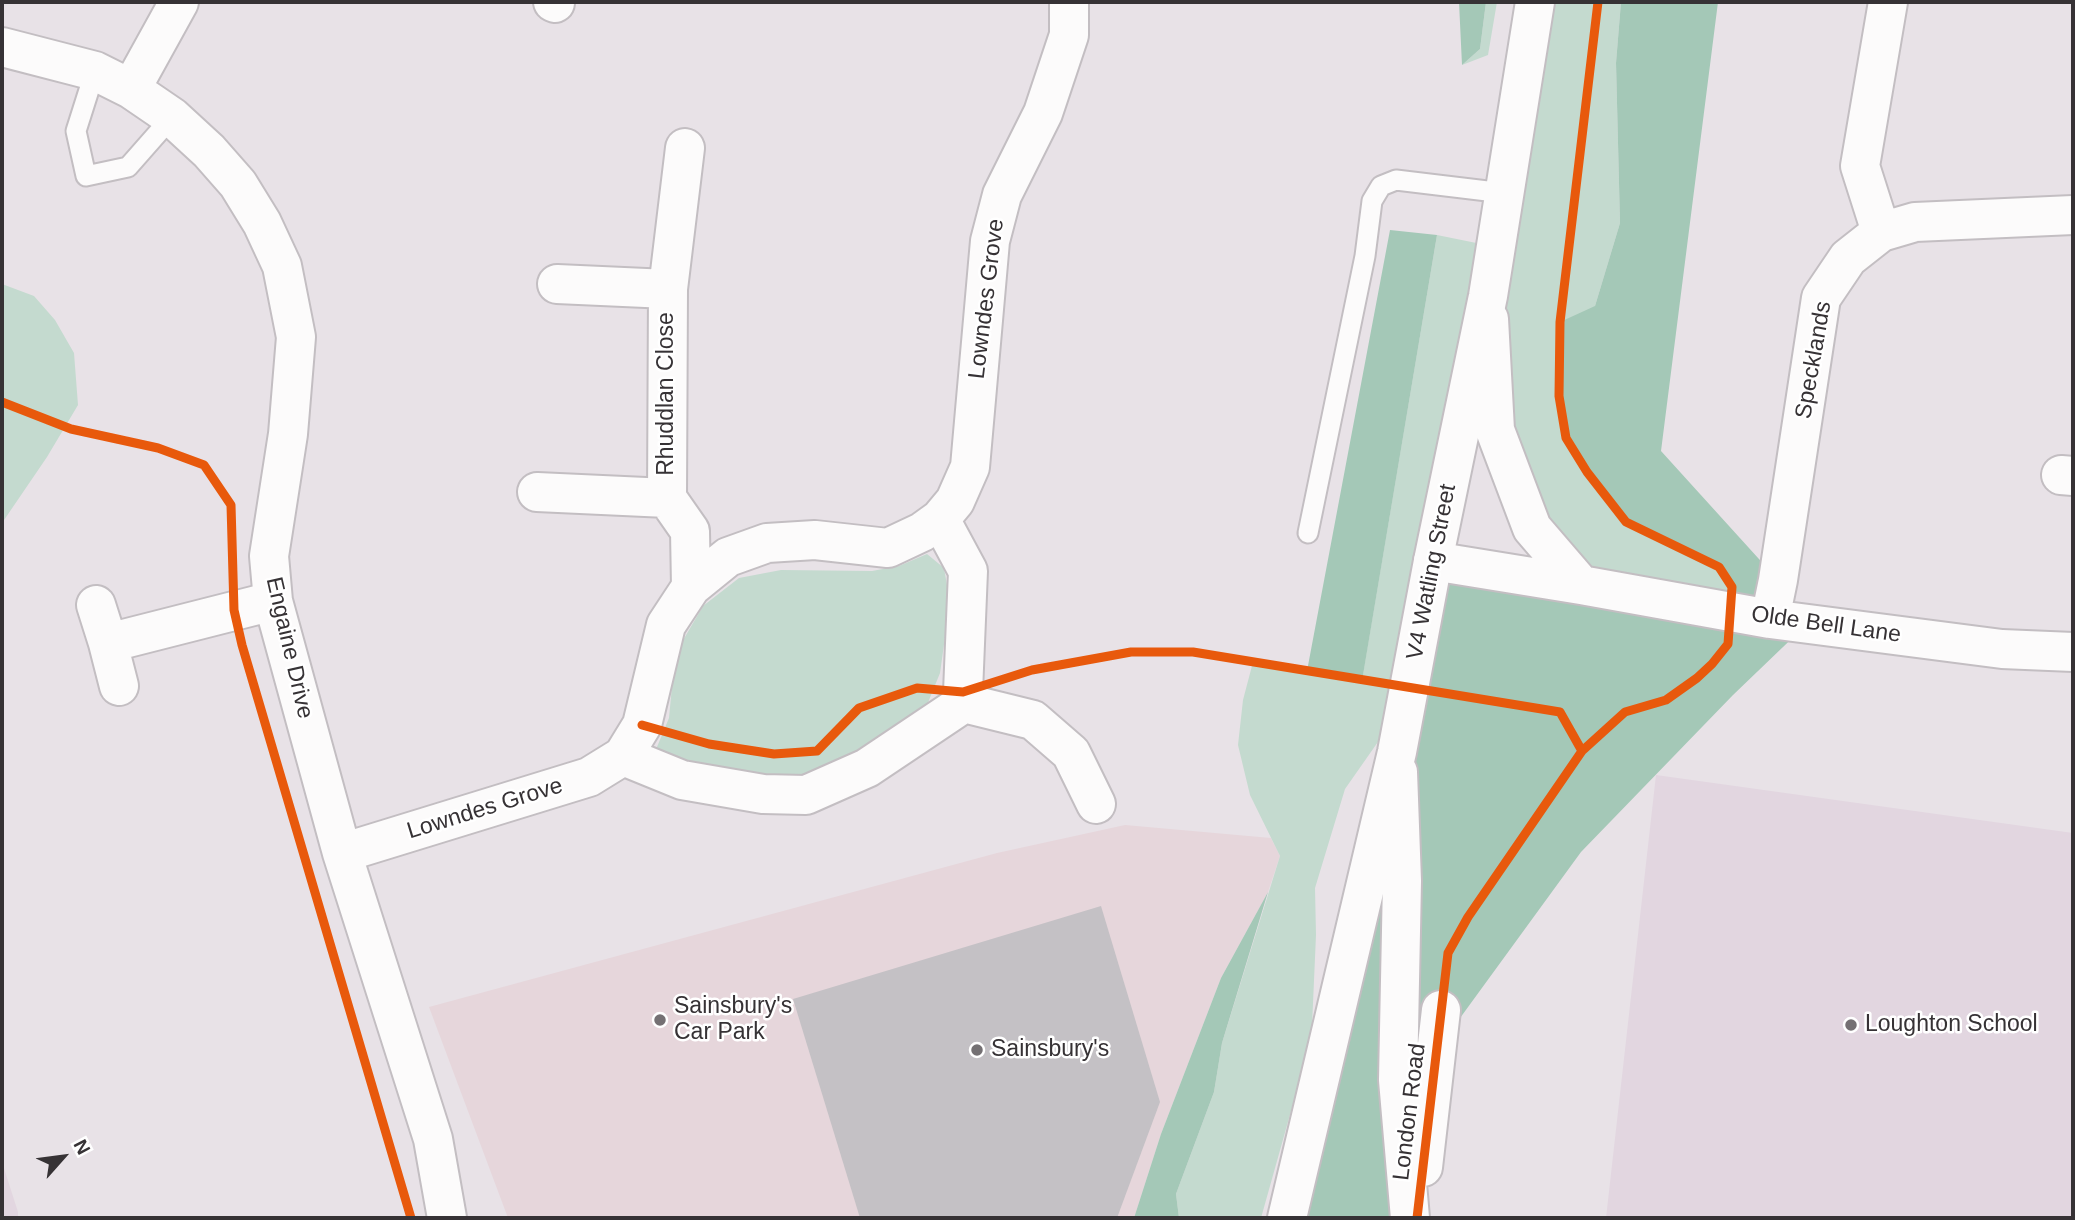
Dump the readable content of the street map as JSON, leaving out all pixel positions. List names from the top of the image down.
{
  "streets": {
    "street": [
      "Lowndes Grove",
      "Specklands",
      "Rhuddlan Close",
      "V4 Watling Street",
      "Olde Bell Lane",
      "Engaine Drive",
      "London Road"
    ]
  },
  "crossings": [
    ["Lowndes Grove", "Rhuddlan Close"],
    ["Lowndes Grove", "Engaine Drive"],
    ["Specklands", "Olde Bell Lane"],
    ["V4 Watling Street", "Olde Bell Lane"],
    ["V4 Watling Street", "London Road"]
  ],
  "places": ["Sainsbury's Car Park", "Loughton School", "Sainsbury's"],
  "north": "top right"
}
